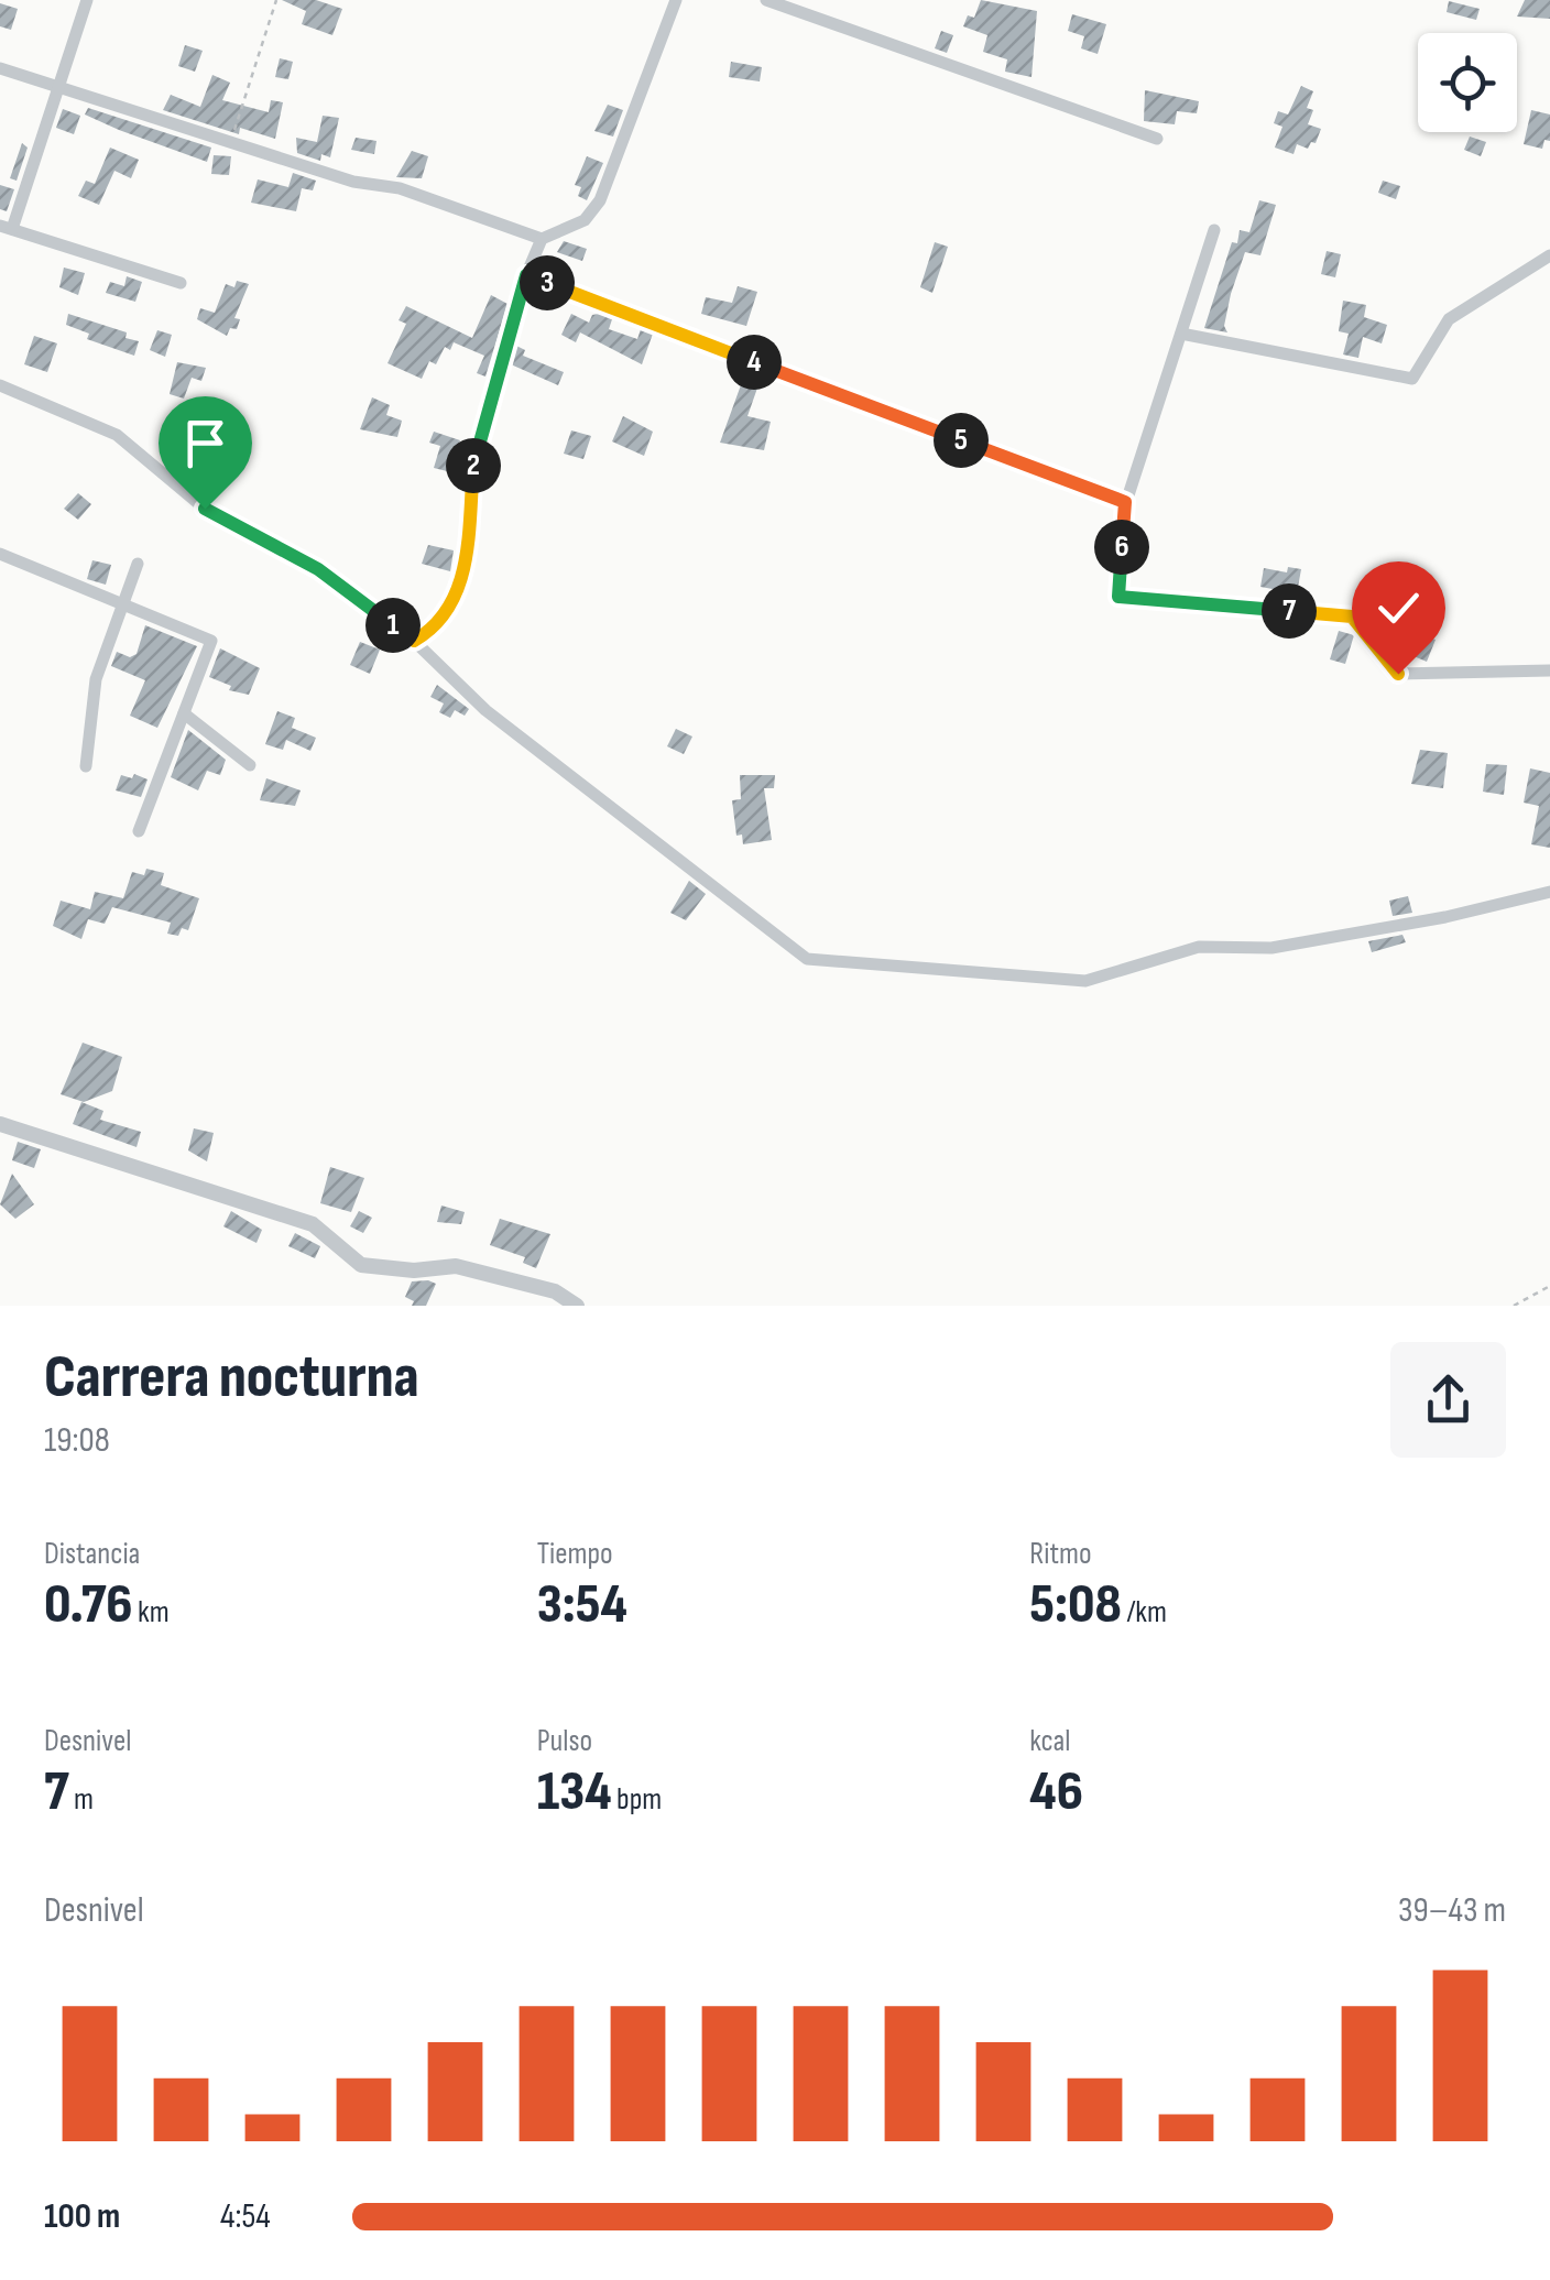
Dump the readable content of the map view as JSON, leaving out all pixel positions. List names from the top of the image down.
{
  "page": {
    "pins": [
      "3",
      "4",
      "5",
      "2",
      "6",
      "7",
      "1"
    ],
    "heading": ["Carrera nocturna", "19:08"],
    "stats": [
      ["Distancia", "0.76 km"],
      ["Tiempo", "3:54"],
      ["Ritmo", "5:08 /km"],
      ["Desnivel", "7 m"],
      ["Pulso", "134 bpm"],
      ["kcal", "46"]
    ],
    "chart": ["Desnivel", "39–43 m"],
    "list": [
      {
        "name": "100 m",
        "note": "4:54"
      }
    ]
  }
}
